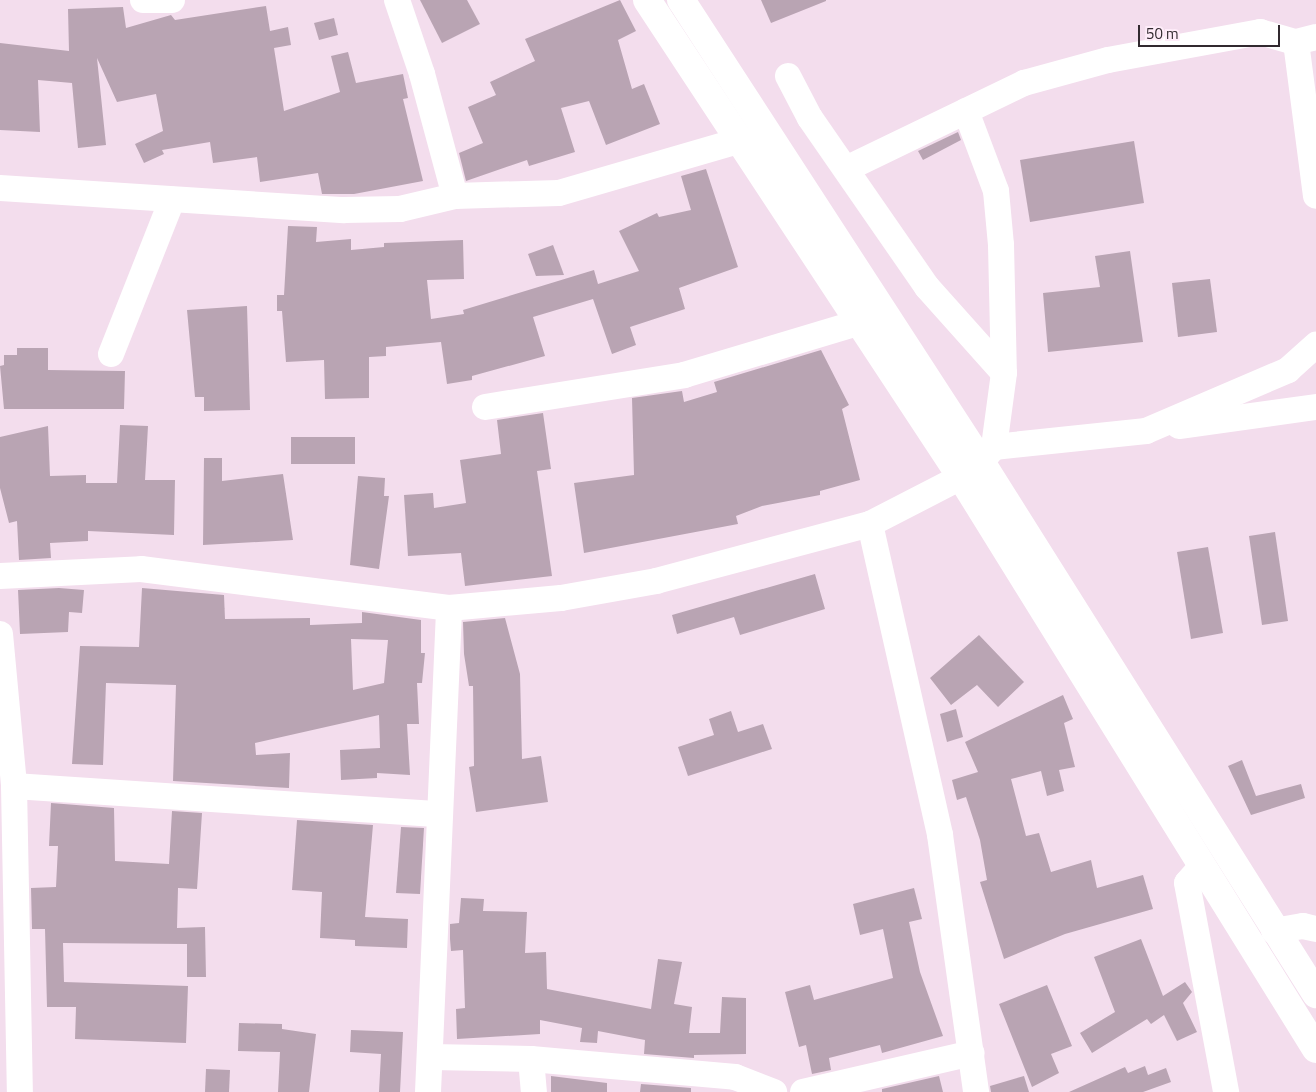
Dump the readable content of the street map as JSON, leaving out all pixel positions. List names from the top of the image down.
{
  "scale_bar": "50 m"
}
